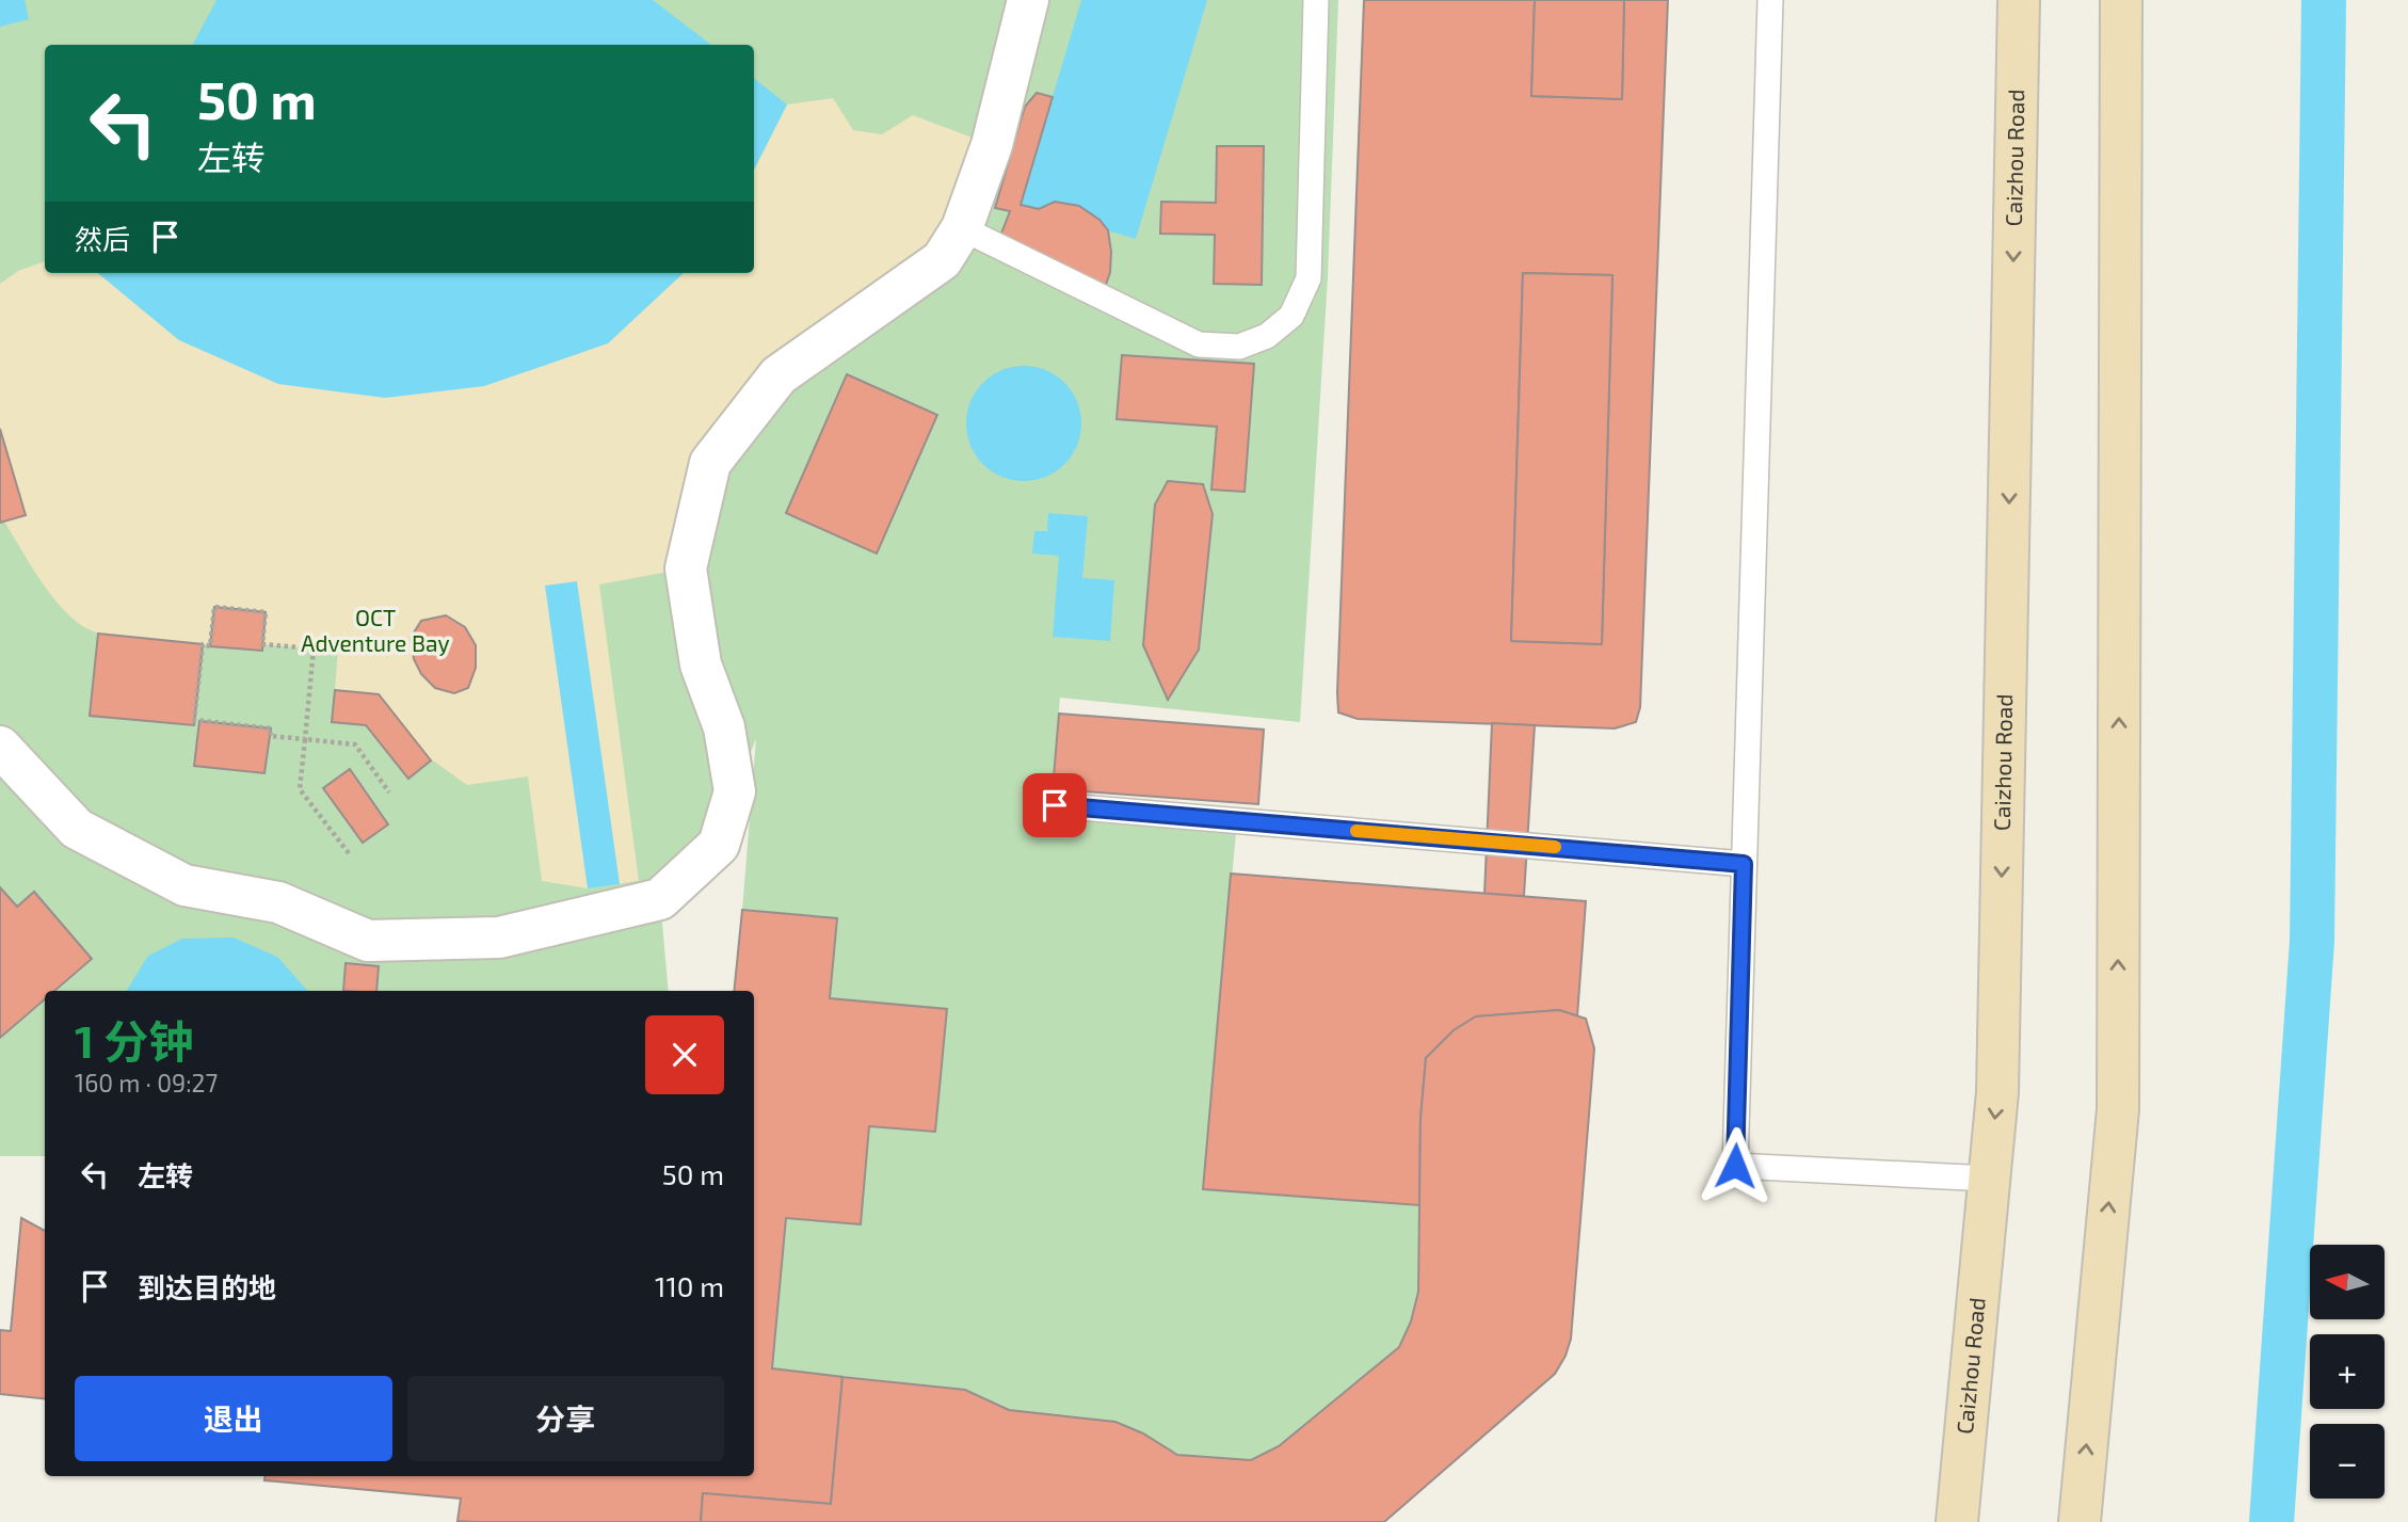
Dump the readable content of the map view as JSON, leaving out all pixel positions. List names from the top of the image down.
{
  "streets": {
    "main road": ["Caizhou Road"]
  },
  "parks": ["OCT Adventure Bay"],
  "north": "left",
  "page": {
    "turn": ["50 m", "左转"],
    "then": "然后",
    "heading": ["1 分钟", "160 m · 09:27"],
    "list": [
      {
        "name": "左转",
        "value": "50 m"
      },
      {
        "name": "到达目的地",
        "value": "110 m"
      }
    ],
    "map_buttons": ["+", "−"],
    "buttons": ["退出", "分享"]
  }
}
